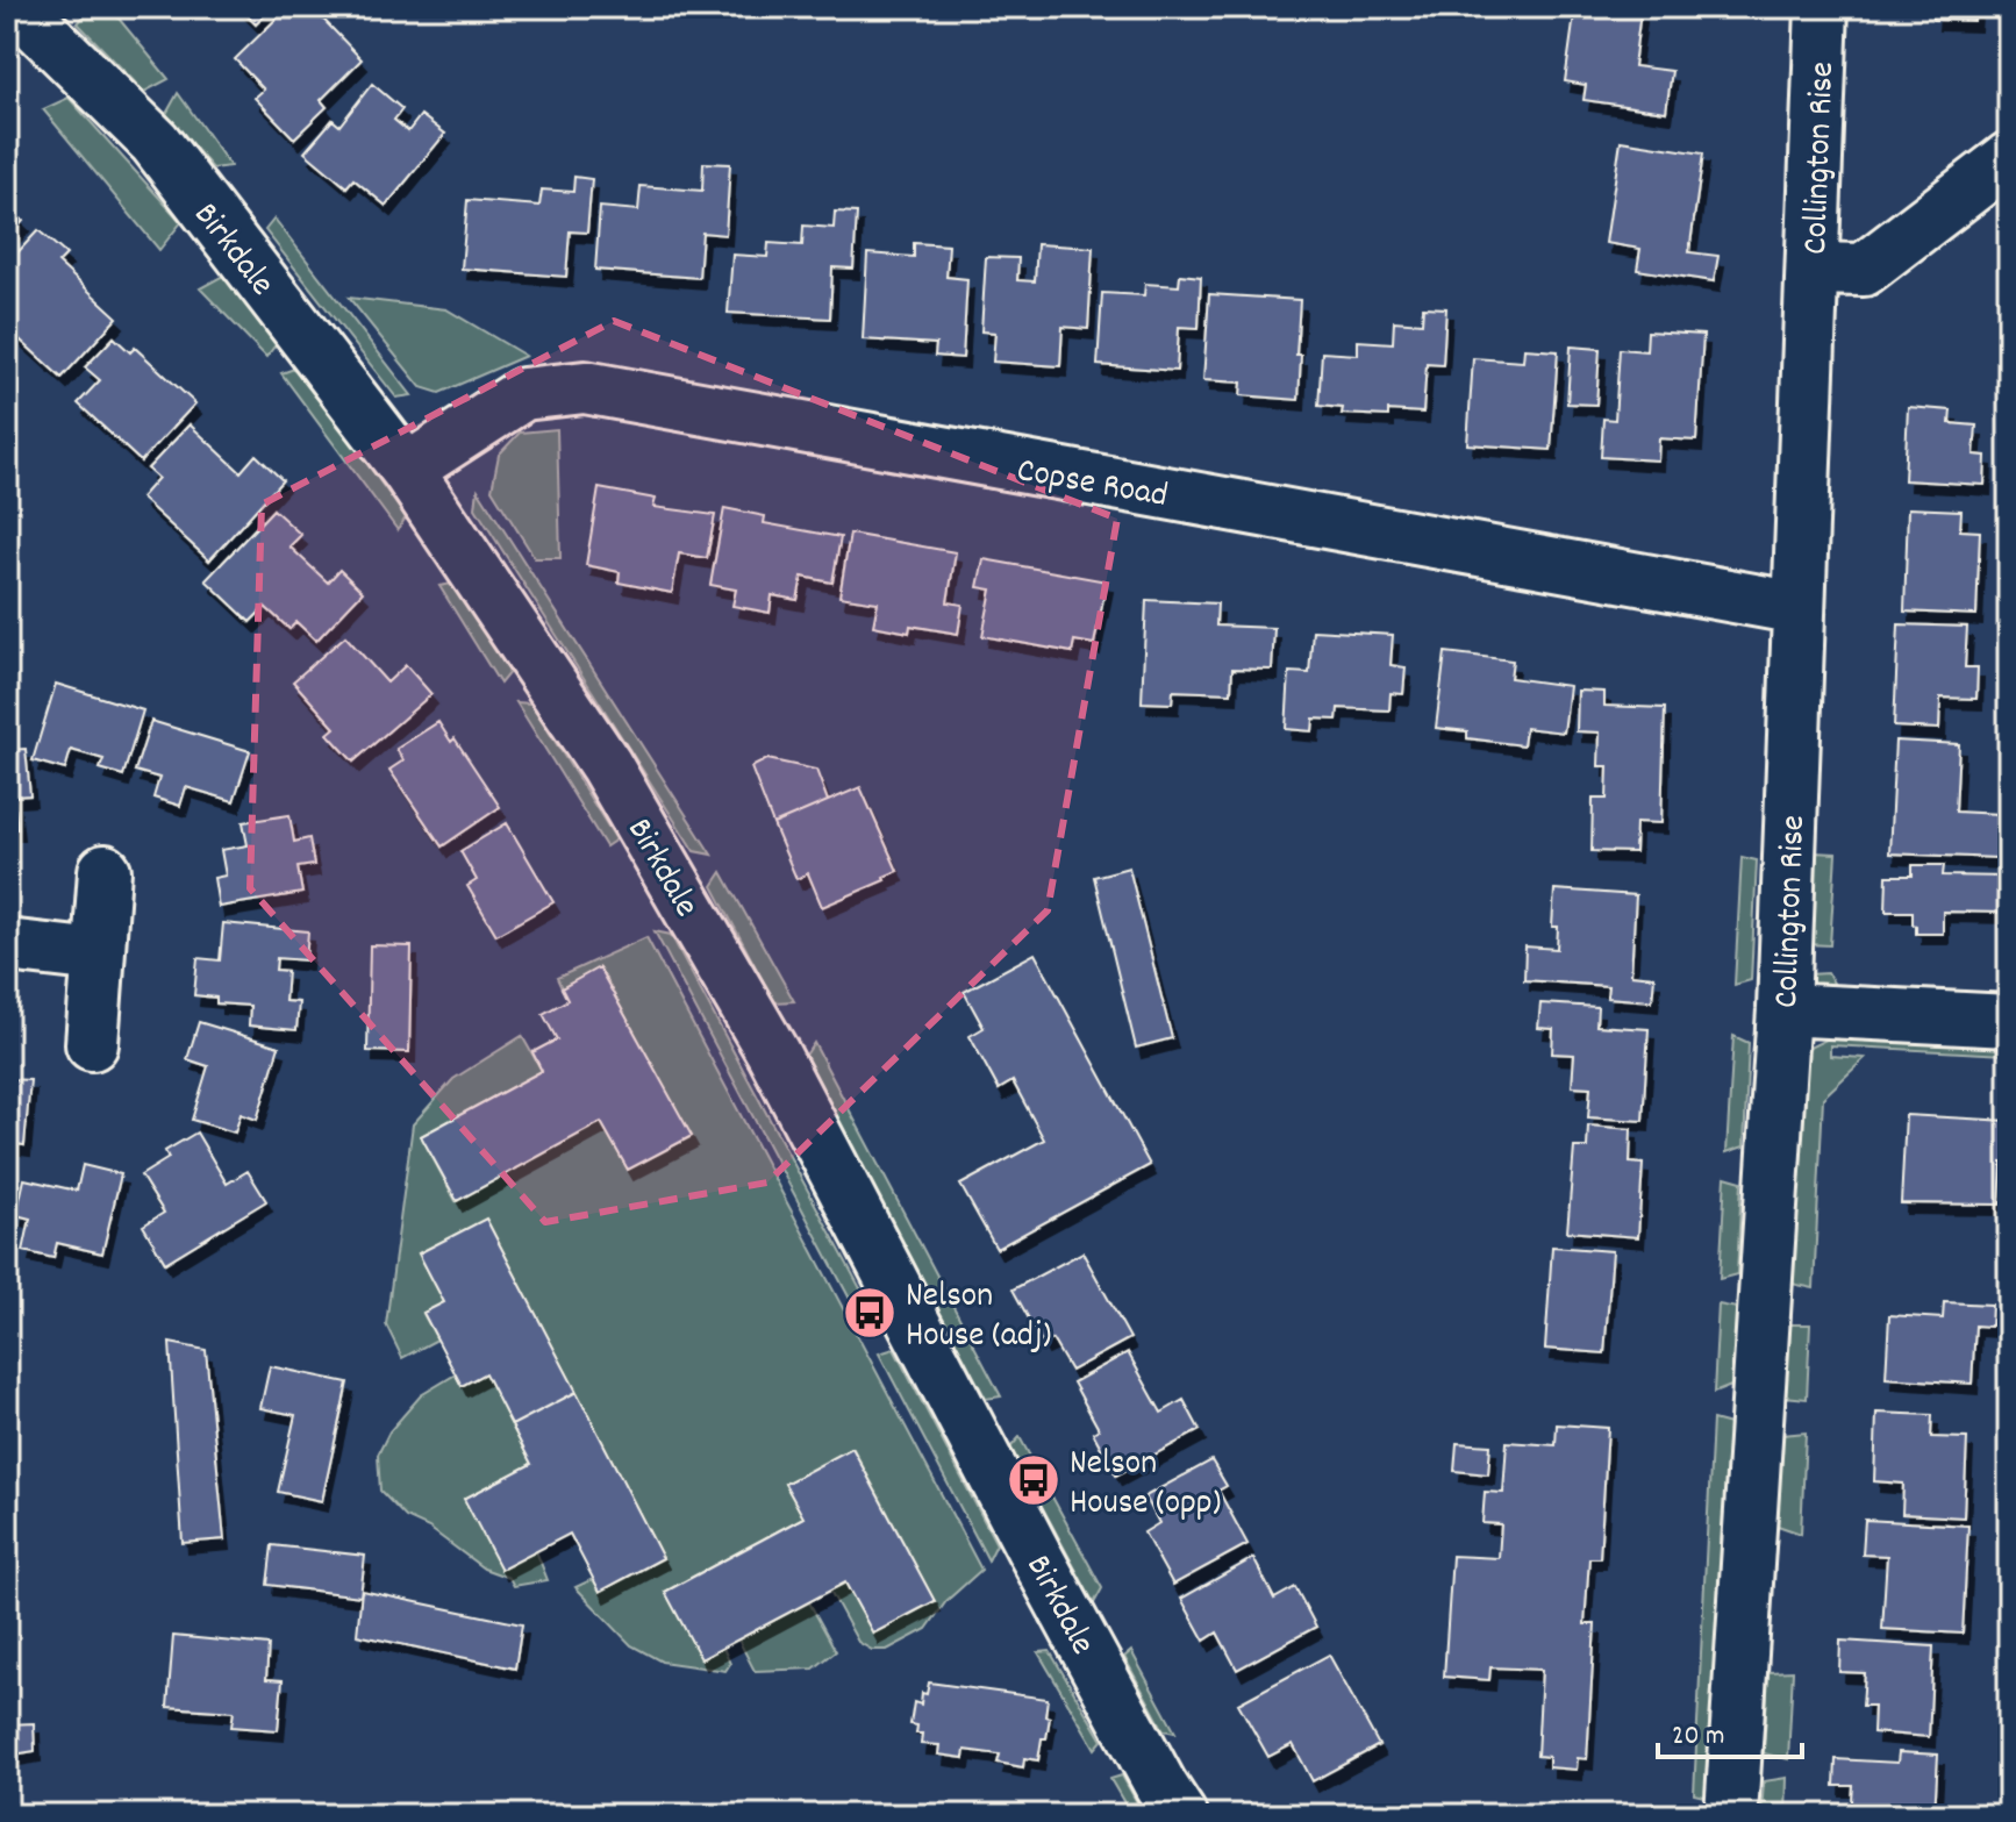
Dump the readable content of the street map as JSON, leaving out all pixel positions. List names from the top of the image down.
{
  "streets": {
    "street": ["Collington Rise", "Birkdale", "Copse Road"]
  },
  "crossings": [
    ["Collington Rise", "Copse Road"],
    ["Birkdale", "Copse Road"]
  ],
  "places": {
    "bus stop": ["Nelson House (adj)", "Nelson House (opp)"]
  },
  "scale_bar": "20 m"
}
